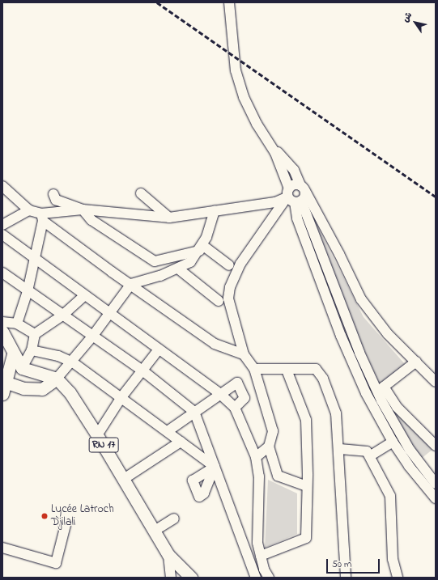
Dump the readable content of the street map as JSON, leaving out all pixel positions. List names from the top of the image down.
{
  "streets": {
    "main road": ["RN 17"]
  },
  "places": ["Lycée Latroch Djilali"],
  "scale_bar": "50 m",
  "north": "top left"
}
